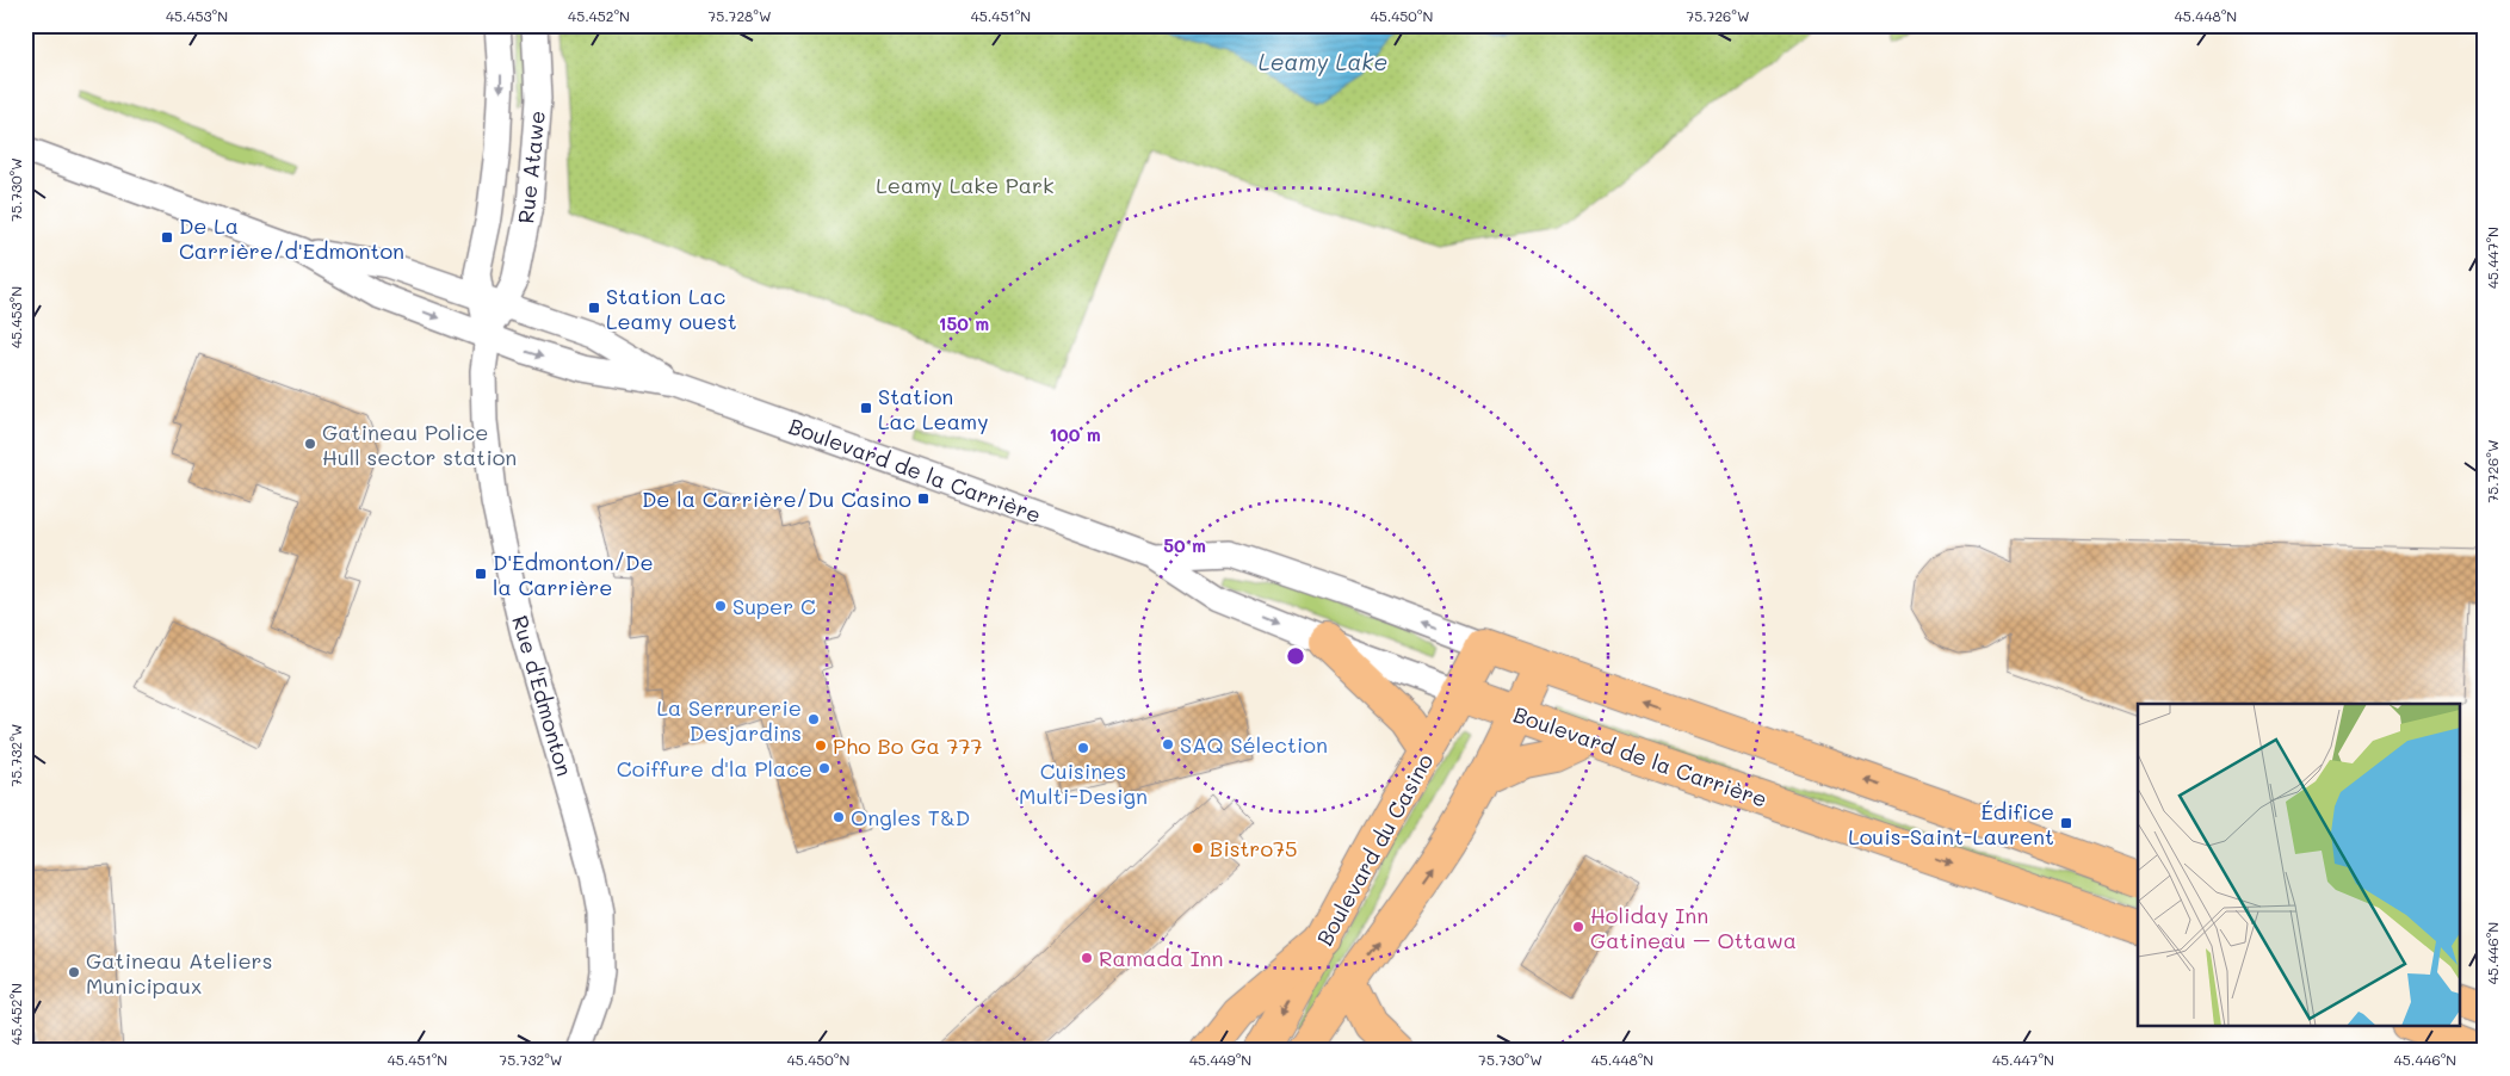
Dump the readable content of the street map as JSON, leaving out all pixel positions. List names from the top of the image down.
{
  "streets": {
    "main road": ["Boulevard de la Carrière", "Boulevard du Casino"],
    "street": ["Rue Atawe", "Rue d'Edmonton"]
  },
  "crossings": [
    ["Rue Atawe", "Boulevard de la Carrière"],
    ["Rue Atawe", "Rue d'Edmonton"],
    ["Boulevard de la Carrière", "Rue d'Edmonton"],
    ["Boulevard de la Carrière", "Boulevard du Casino"]
  ],
  "water": ["Leamy Lake"],
  "parks": ["Leamy Lake Park"],
  "places": {
    "transit": [
      "De La Carrière/d'Edmonton",
      "Station Lac Leamy ouest",
      "Station Lac Leamy",
      "De la Carrière/Du Casino",
      "D'Edmonton/De la Carrière",
      "Édifice Louis-Saint-Laurent"
    ],
    "other": [
      "Gatineau Police Hull sector station",
      "Super C",
      "La Serrurerie Desjardins",
      "SAQ Sélection",
      "Pho Bo Ga 777",
      "Cuisines Multi-Design",
      "Coiffure d'la Place",
      "Ongles T&D",
      "Bistro75",
      "Holiday Inn Gatineau – Ottawa",
      "Ramada Inn",
      "Gatineau Ateliers Municipaux"
    ]
  },
  "coordinates": [
    "45.453°N",
    "45.452°N",
    "75.728°W",
    "45.451°N",
    "45.450°N",
    "75.726°W",
    "45.448°N",
    "75.730°W",
    "45.447°N",
    "75.732°W",
    "45.446°N",
    "45.449°N"
  ],
  "rings": ["150 m", "100 m", "50 m"]
}
